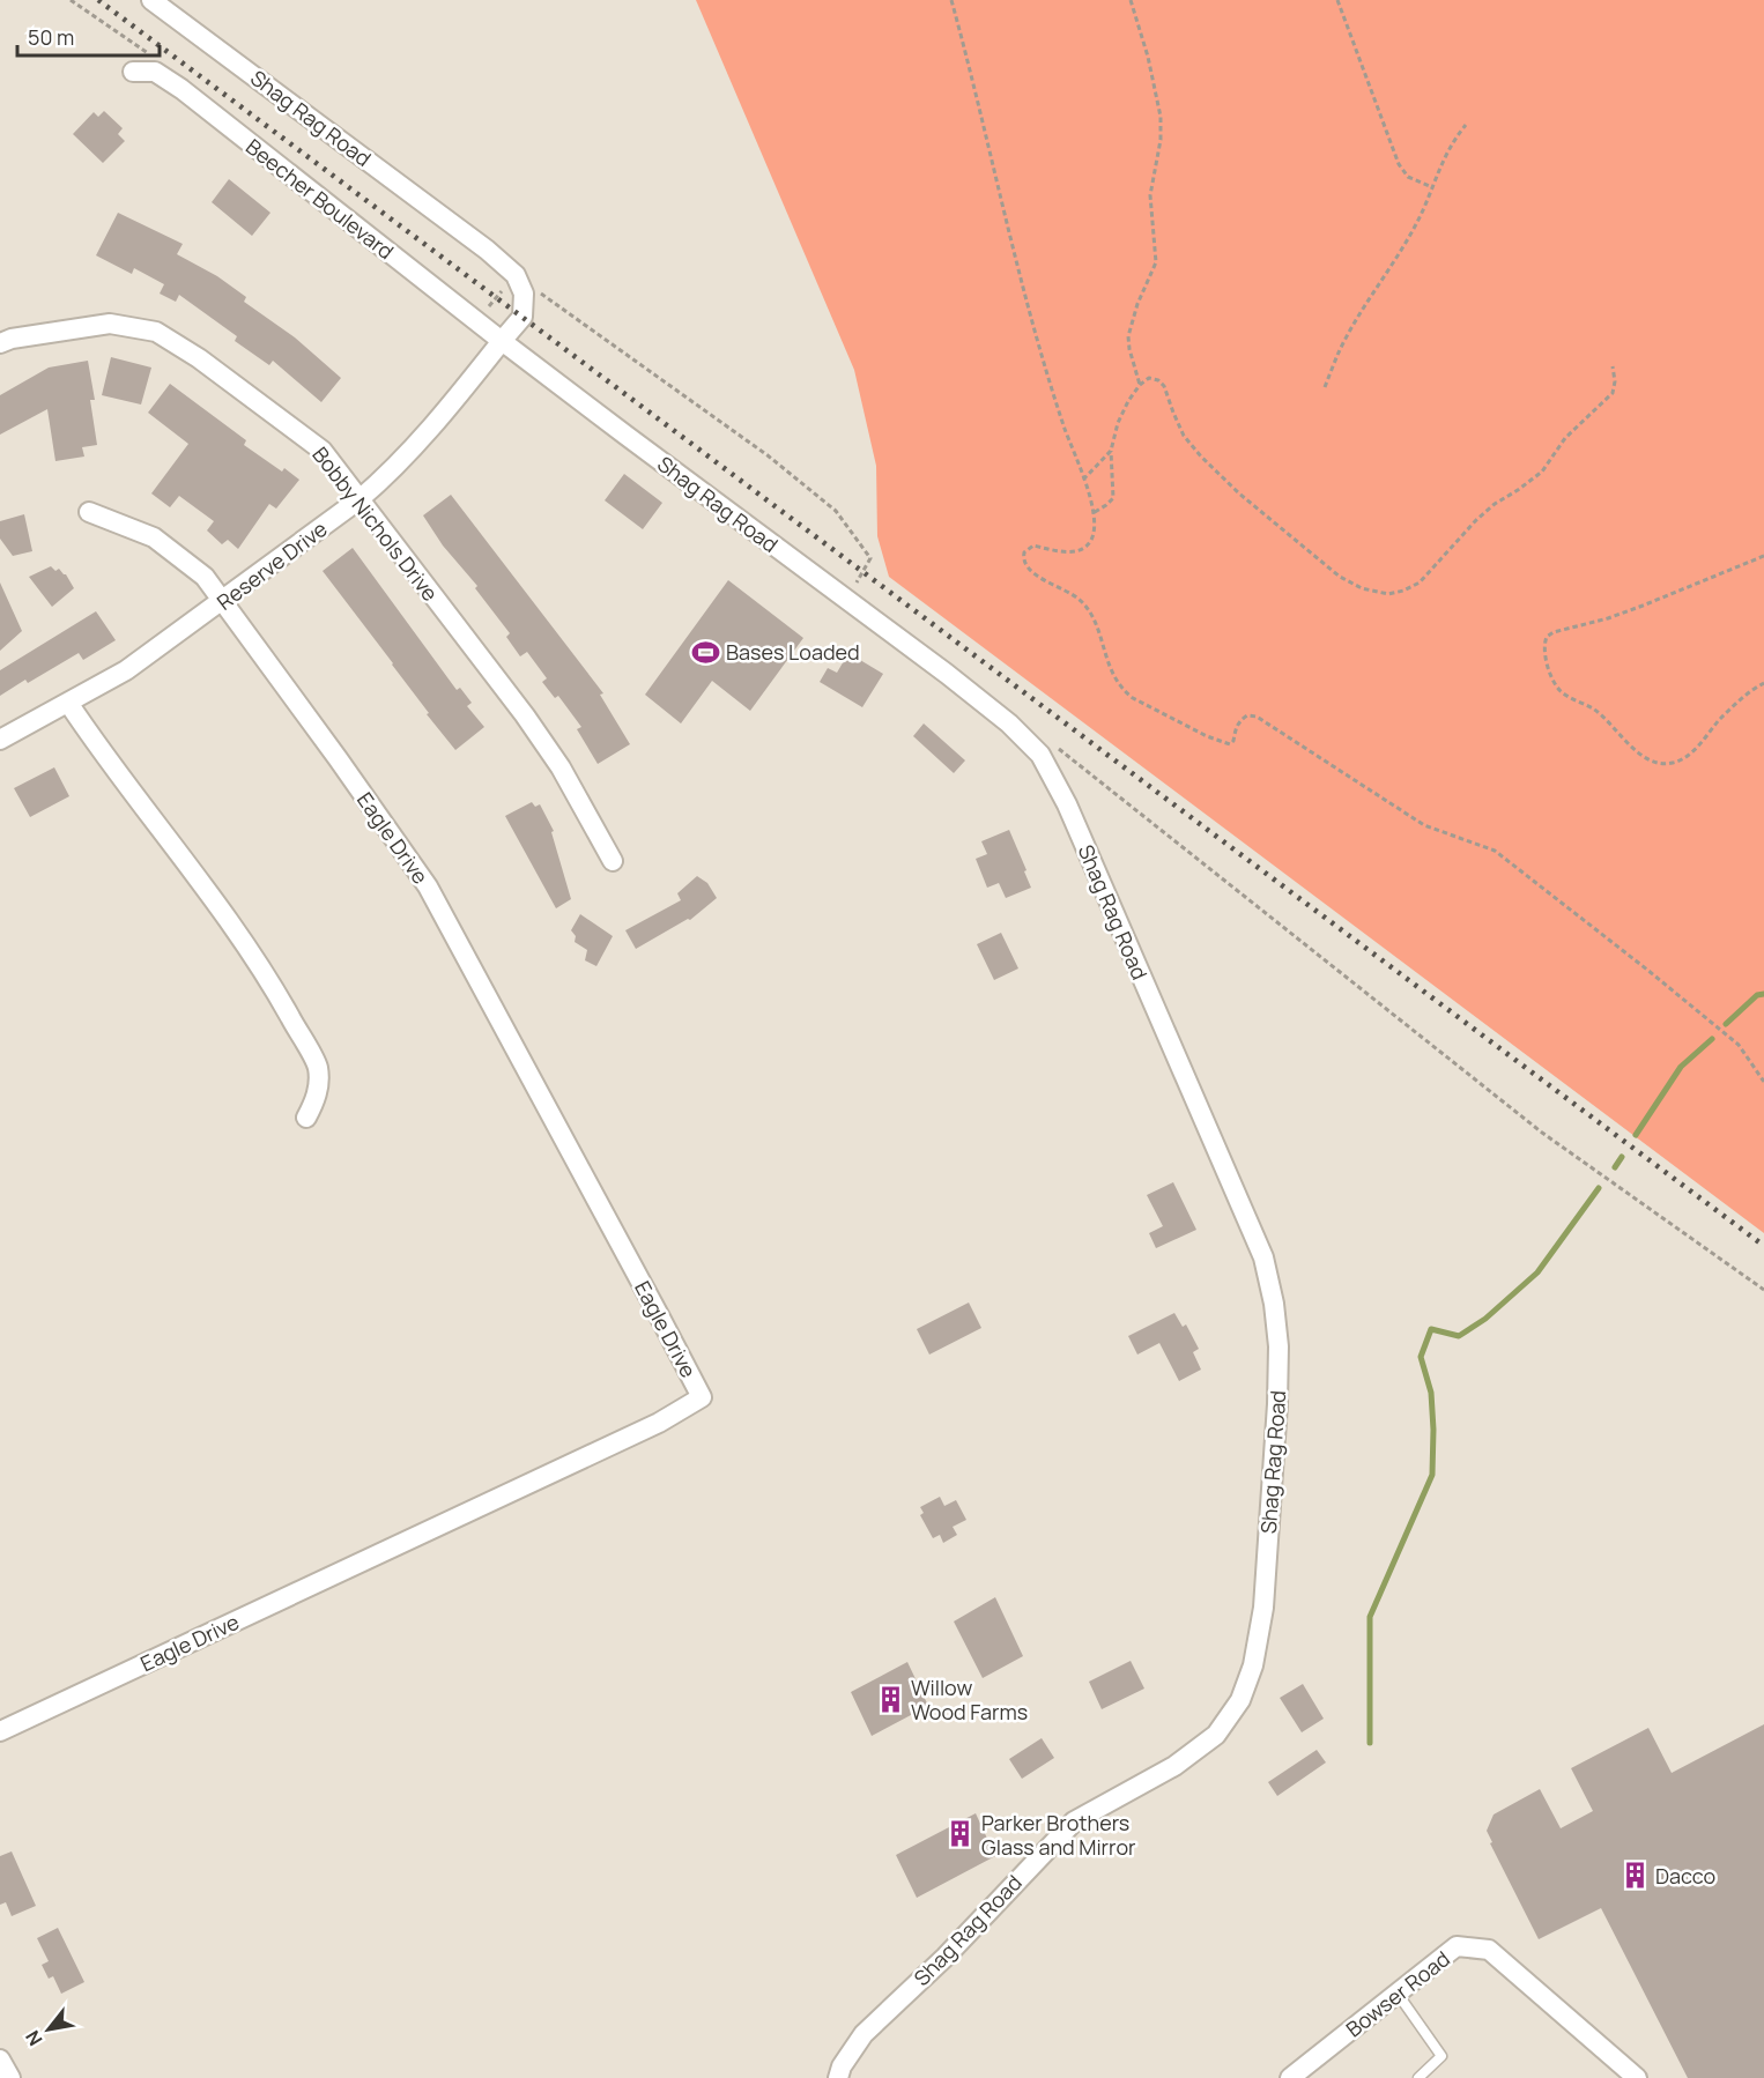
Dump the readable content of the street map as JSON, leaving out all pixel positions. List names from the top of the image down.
{
  "streets": {
    "street": [
      "Shag Rag Road",
      "Beecher Boulevard",
      "Bobby Nichols Drive",
      "Reserve Drive",
      "Eagle Drive",
      "Bowser Road"
    ]
  },
  "crossings": [
    ["Shag Rag Road", "Beecher Boulevard"],
    ["Shag Rag Road", "Reserve Drive"],
    ["Beecher Boulevard", "Reserve Drive"],
    ["Bobby Nichols Drive", "Reserve Drive"],
    ["Reserve Drive", "Eagle Drive"]
  ],
  "places": {
    "sports": ["Bases Loaded"],
    "building": ["Willow Wood Farms", "Parker Brothers Glass and Mirror", "Dacco"]
  },
  "scale_bar": "50 m",
  "north": "bottom left"
}
